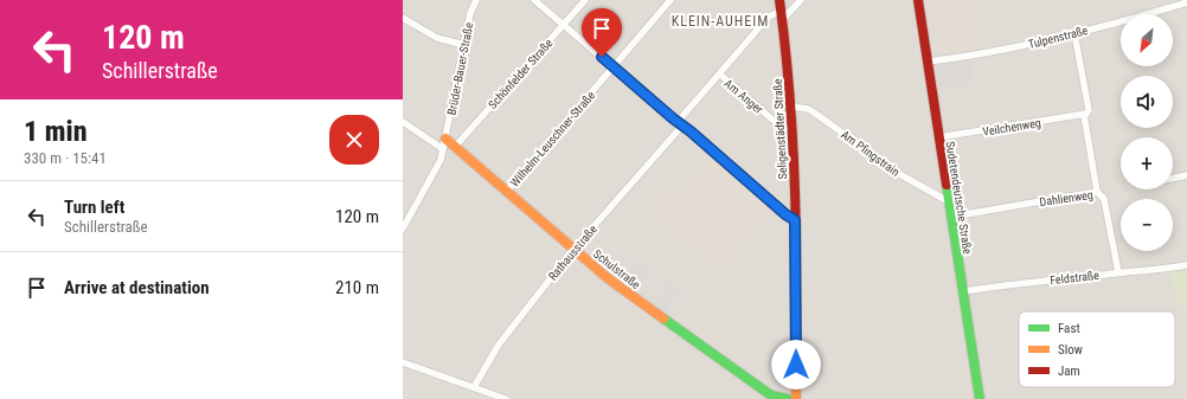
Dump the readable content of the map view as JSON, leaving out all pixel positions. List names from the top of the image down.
{
  "streets": {
    "street": [
      "Tulpenstraße",
      "Brüder-Bauer-Straße",
      "Schönfelder Straße",
      "Am Anger",
      "Veilchenweg",
      "Seligenstädter Straße",
      "Wilhelm-Leuschner-Straße",
      "Am Pfingstrain",
      "Sudetendeutsche Straße",
      "Dahlienweg",
      "Rathausstraße",
      "Schulstraße",
      "Feldstraße"
    ]
  },
  "crossings": [
    ["Tulpenstraße", "Sudetendeutsche Straße"],
    ["Brüder-Bauer-Straße", "Schulstraße"],
    ["Schönfelder Straße", "Schulstraße"],
    ["Am Anger", "Seligenstädter Straße"],
    ["Am Anger", "Rathausstraße"],
    ["Veilchenweg", "Sudetendeutsche Straße"],
    ["Seligenstädter Straße", "Am Pfingstrain"],
    ["Seligenstädter Straße", "Rathausstraße"],
    ["Wilhelm-Leuschner-Straße", "Schulstraße"],
    ["Am Pfingstrain", "Sudetendeutsche Straße"],
    ["Sudetendeutsche Straße", "Dahlienweg"],
    ["Sudetendeutsche Straße", "Feldstraße"],
    ["Dahlienweg", "Feldstraße"],
    ["Rathausstraße", "Schulstraße"]
  ],
  "districts": ["KLEIN-AUHEIM"],
  "legend": ["Fast", "Slow", "Jam"],
  "north": "bottom left",
  "page": {
    "turn": ["120 m", "Schillerstraße"],
    "map_buttons": ["+", "−"],
    "heading": ["1 min", "330 m · 15:41"],
    "list": [
      {
        "name": "Turn left",
        "note": "Schillerstraße",
        "value": "120 m"
      },
      {
        "name": "Arrive at destination",
        "value": "210 m"
      }
    ]
  }
}
